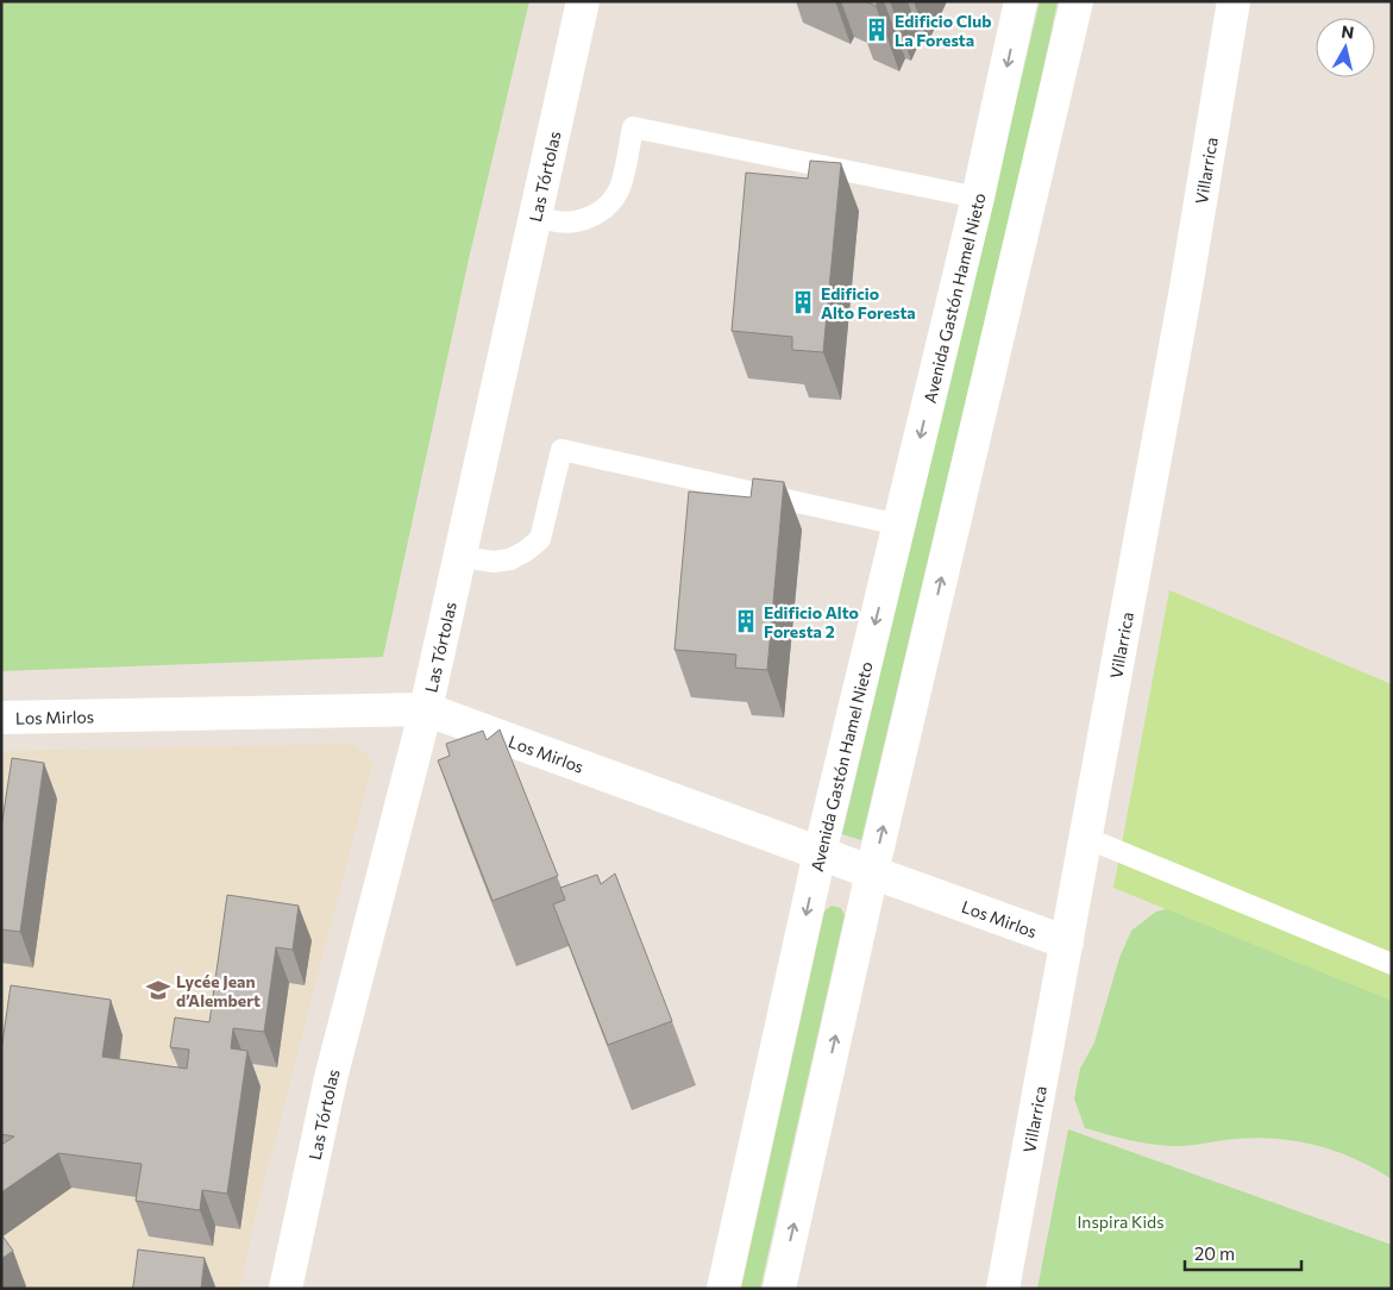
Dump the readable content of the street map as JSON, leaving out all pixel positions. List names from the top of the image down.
{
  "streets": {
    "street": [
      "Villarrica",
      "Las Tórtolas",
      "Avenida Gastón Hamel Nieto",
      "Los Mirlos"
    ]
  },
  "crossings": [
    ["Villarrica", "Los Mirlos"],
    ["Las Tórtolas", "Los Mirlos"],
    ["Avenida Gastón Hamel Nieto", "Los Mirlos"]
  ],
  "parks": ["Inspira Kids"],
  "places": {
    "building": ["Edificio Club La Foresta", "Edificio Alto Foresta", "Edificio Alto Foresta 2"],
    "school or university": ["Lycée Jean d’Alembert"]
  },
  "scale_bar": "20 m",
  "north": "top"
}
